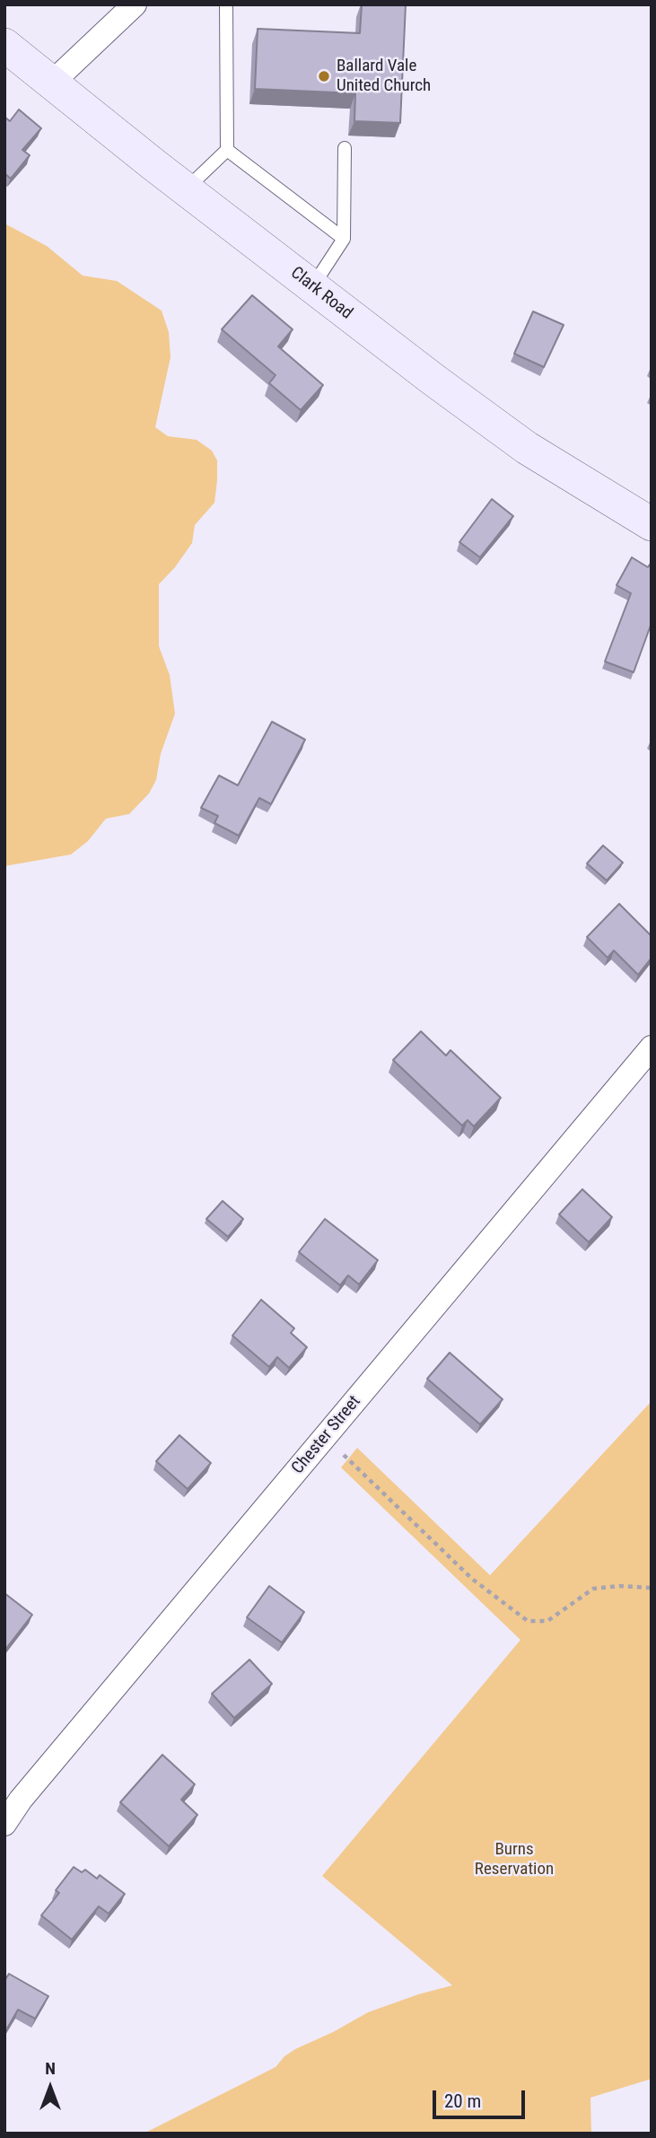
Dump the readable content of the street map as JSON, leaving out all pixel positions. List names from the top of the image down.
{
  "streets": {
    "main road": ["Clark Road"],
    "street": ["Chester Street"]
  },
  "parks": ["Burns Reservation"],
  "places": ["Ballard Vale United Church"],
  "scale_bar": "20 m",
  "north": "top"
}
